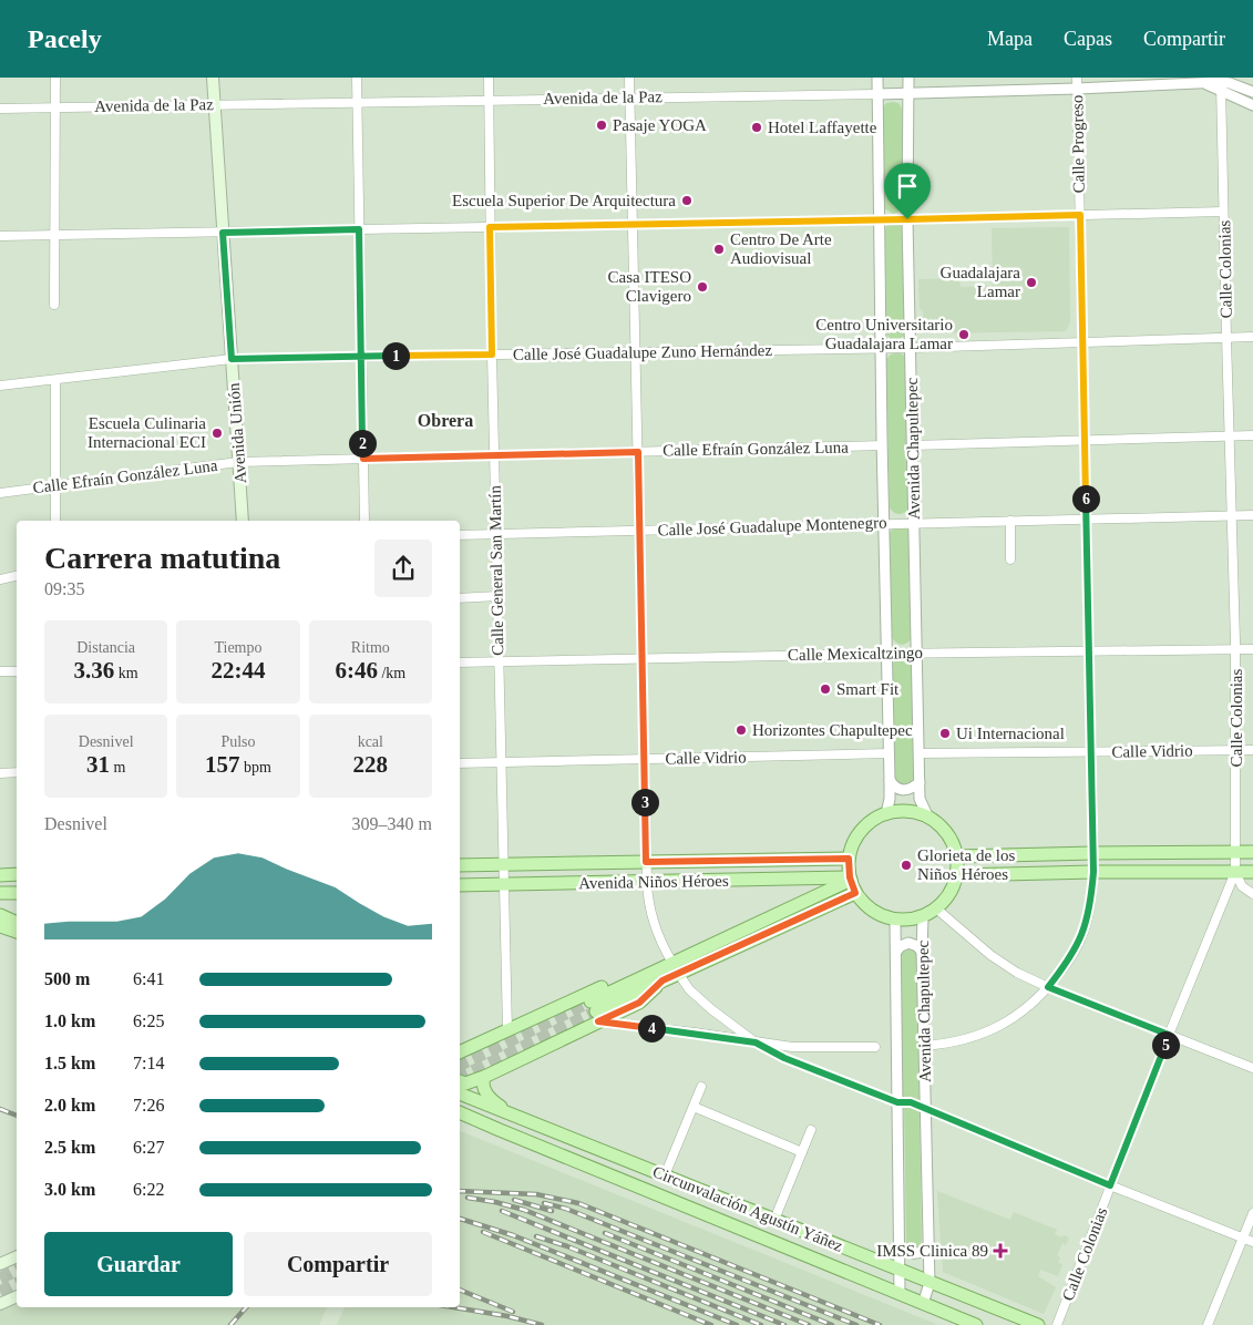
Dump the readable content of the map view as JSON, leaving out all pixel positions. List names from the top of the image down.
{
  "streets": {
    "main road": ["Avenida Unión", "Avenida Niños Héroes", "Circunvalación Agustín Yáñez"],
    "street": [
      "Avenida de la Paz",
      "Calle Progreso",
      "Calle Colonias",
      "Calle José Guadalupe Zuno Hernández",
      "Calle Efraín González Luna",
      "Avenida Chapultepec",
      "Calle José Guadalupe Montenegro",
      "Calle General San Martín",
      "Calle Mexicaltzingo",
      "Calle Vidrio"
    ]
  },
  "crossings": [
    ["Avenida de la Paz", "Calle Progreso"],
    ["Avenida de la Paz", "Calle Colonias"],
    ["Avenida de la Paz", "Avenida Unión"],
    ["Avenida de la Paz", "Avenida Chapultepec"],
    ["Avenida de la Paz", "Calle General San Martín"],
    ["Calle Progreso", "Calle José Guadalupe Zuno Hernández"],
    ["Calle Progreso", "Avenida Chapultepec"],
    ["Calle Progreso", "Calle José Guadalupe Montenegro"],
    ["Calle Progreso", "Calle Mexicaltzingo"],
    ["Calle Progreso", "Calle Vidrio"],
    ["Calle Colonias", "Calle José Guadalupe Zuno Hernández"],
    ["Calle Colonias", "Calle José Guadalupe Montenegro"],
    ["Calle Colonias", "Calle Mexicaltzingo"],
    ["Calle Colonias", "Calle Vidrio"],
    ["Calle José Guadalupe Zuno Hernández", "Avenida Unión"],
    ["Calle José Guadalupe Zuno Hernández", "Avenida Chapultepec"],
    ["Calle José Guadalupe Zuno Hernández", "Calle General San Martín"],
    ["Avenida Unión", "Calle Efraín González Luna"],
    ["Calle Efraín González Luna", "Avenida Chapultepec"],
    ["Calle Efraín González Luna", "Calle General San Martín"],
    ["Avenida Chapultepec", "Calle José Guadalupe Montenegro"],
    ["Avenida Chapultepec", "Calle Mexicaltzingo"],
    ["Avenida Chapultepec", "Calle Vidrio"],
    ["Avenida Chapultepec", "Avenida Niños Héroes"],
    ["Avenida Chapultepec", "Circunvalación Agustín Yáñez"],
    ["Calle José Guadalupe Montenegro", "Calle General San Martín"],
    ["Calle General San Martín", "Calle Mexicaltzingo"],
    ["Calle General San Martín", "Calle Vidrio"],
    ["Calle General San Martín", "Avenida Niños Héroes"]
  ],
  "districts": ["Obrera"],
  "places": {
    "other": [
      "Pasaje YOGA",
      "Hotel Laffayette",
      "Escuela Superior De Arquitectura",
      "Centro De Arte Audiovisual",
      "Guadalajara Lamar",
      "Casa ITESO Clavigero",
      "Centro Universitario Guadalajara Lamar",
      "Escuela Culinaria Internacional ECI",
      "Smart Fit",
      "Horizontes Chapultepec",
      "Ui Internacional",
      "Glorieta de los Niños Héroes"
    ],
    "health": ["IMSS Clinica 89"]
  },
  "page": {
    "header": "Pacely",
    "nav": ["Mapa", "Capas", "Compartir"],
    "pins": [
      "1",
      "2",
      "6",
      "3",
      "4",
      "5"
    ],
    "heading": ["Carrera matutina", "09:35"],
    "stats": [
      ["Distancia", "3.36 km"],
      ["Tiempo", "22:44"],
      ["Ritmo", "6:46 /km"],
      ["Desnivel", "31 m"],
      ["Pulso", "157 bpm"],
      ["kcal", "228"]
    ],
    "chart": ["Desnivel", "309–340 m"],
    "list": [
      {
        "name": "500 m",
        "note": "6:41"
      },
      {
        "name": "1.0 km",
        "note": "6:25"
      },
      {
        "name": "1.5 km",
        "note": "7:14"
      },
      {
        "name": "2.0 km",
        "note": "7:26"
      },
      {
        "name": "2.5 km",
        "note": "6:27"
      },
      {
        "name": "3.0 km",
        "note": "6:22"
      }
    ],
    "buttons": ["Guardar", "Compartir"]
  }
}
